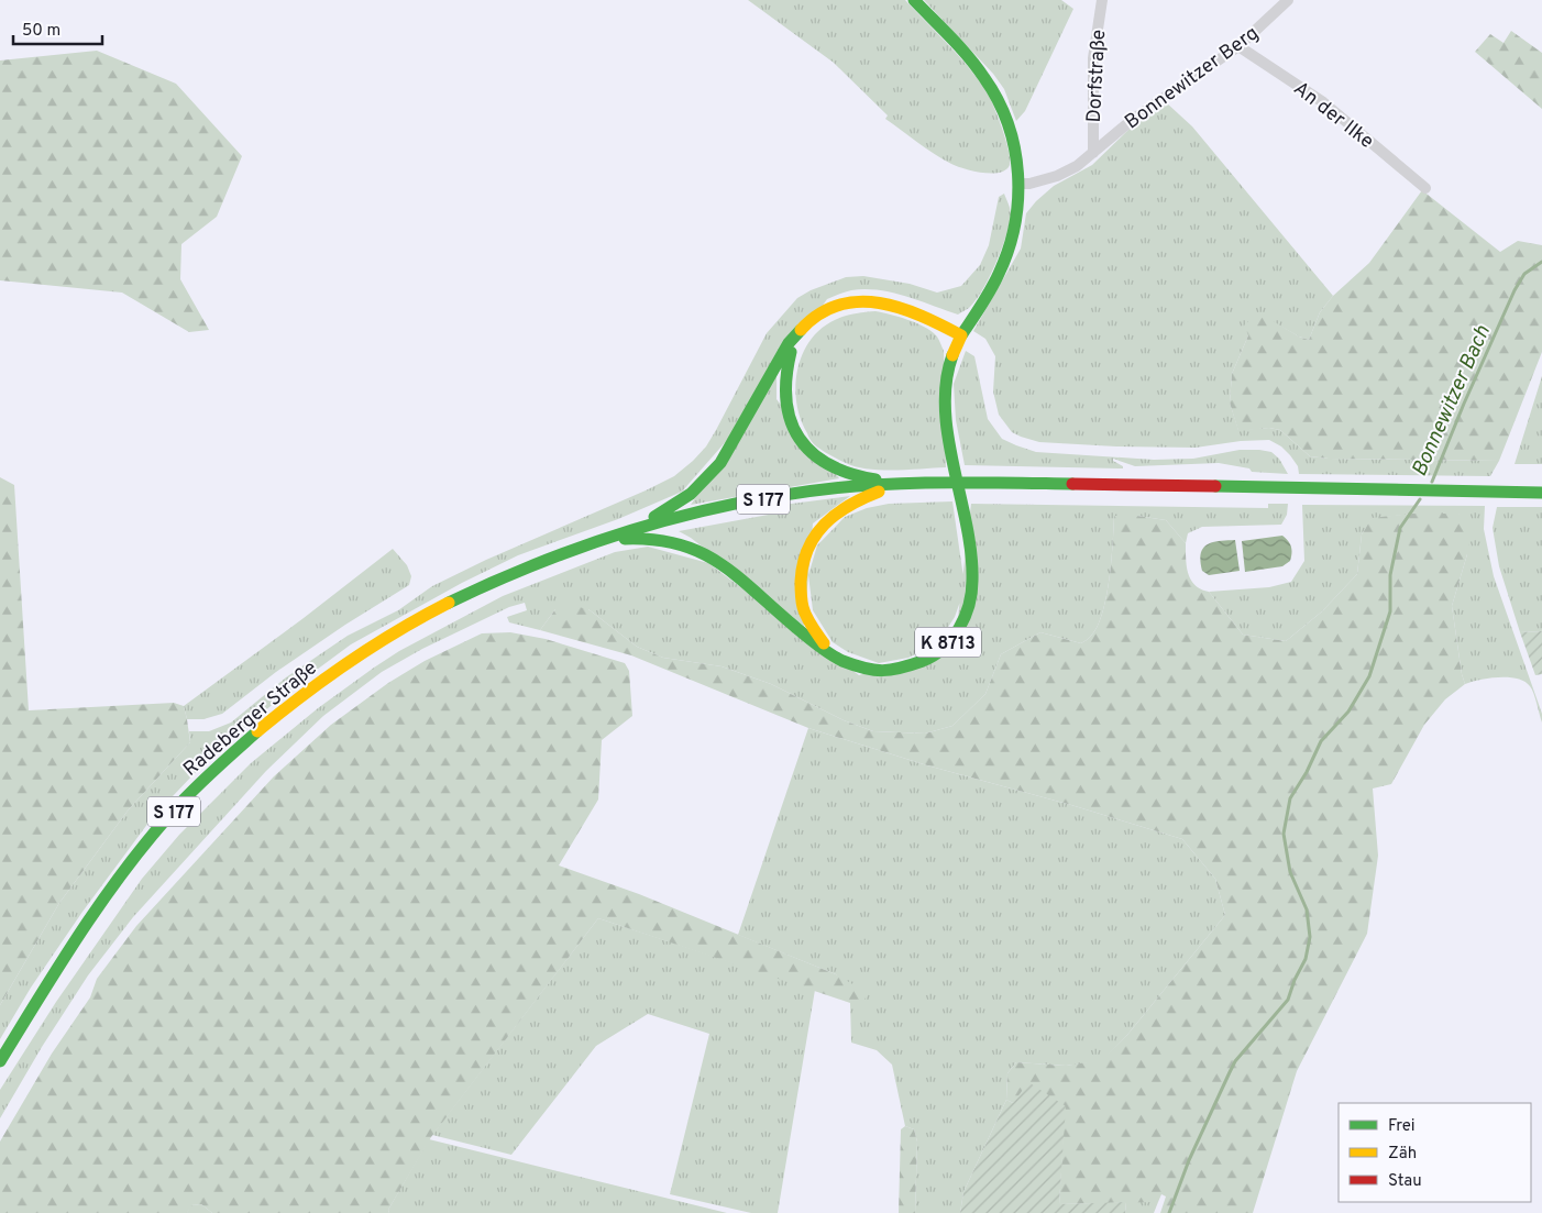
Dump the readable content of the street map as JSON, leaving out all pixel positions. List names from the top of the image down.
{
  "streets": {
    "main road": ["S 177", "K 8713", "Radeberger Straße"],
    "street": ["Dorfstraße", "Bonnewitzer Berg", "An der Ilke"]
  },
  "crossings": [
    ["Dorfstraße", "Bonnewitzer Berg"],
    ["Bonnewitzer Berg", "An der Ilke"],
    ["Bonnewitzer Berg", "K 8713"],
    ["S 177", "Radeberger Straße"]
  ],
  "water": ["Bonnewitzer Bach"],
  "legend": ["Frei", "Zäh", "Stau"],
  "scale_bar": "50 m"
}
